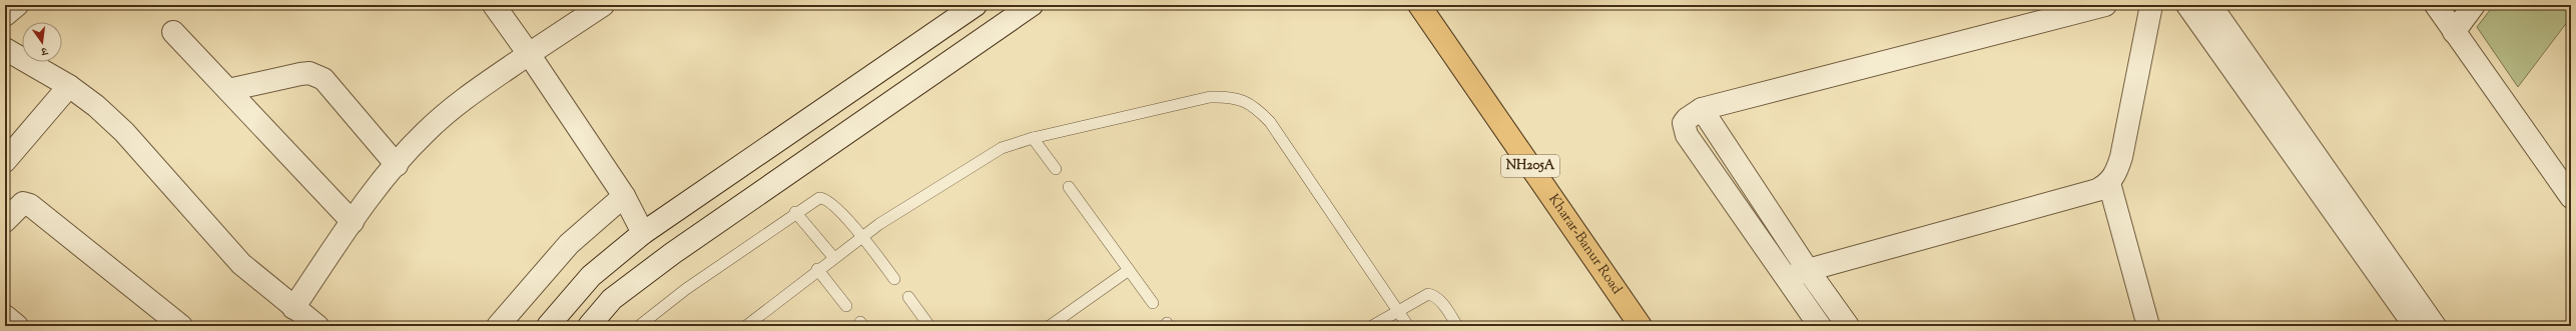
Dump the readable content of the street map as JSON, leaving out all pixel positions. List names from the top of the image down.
{
  "streets": {
    "highway": ["NH205A", "Kharar-Banur Road"]
  },
  "north": "bottom"
}
